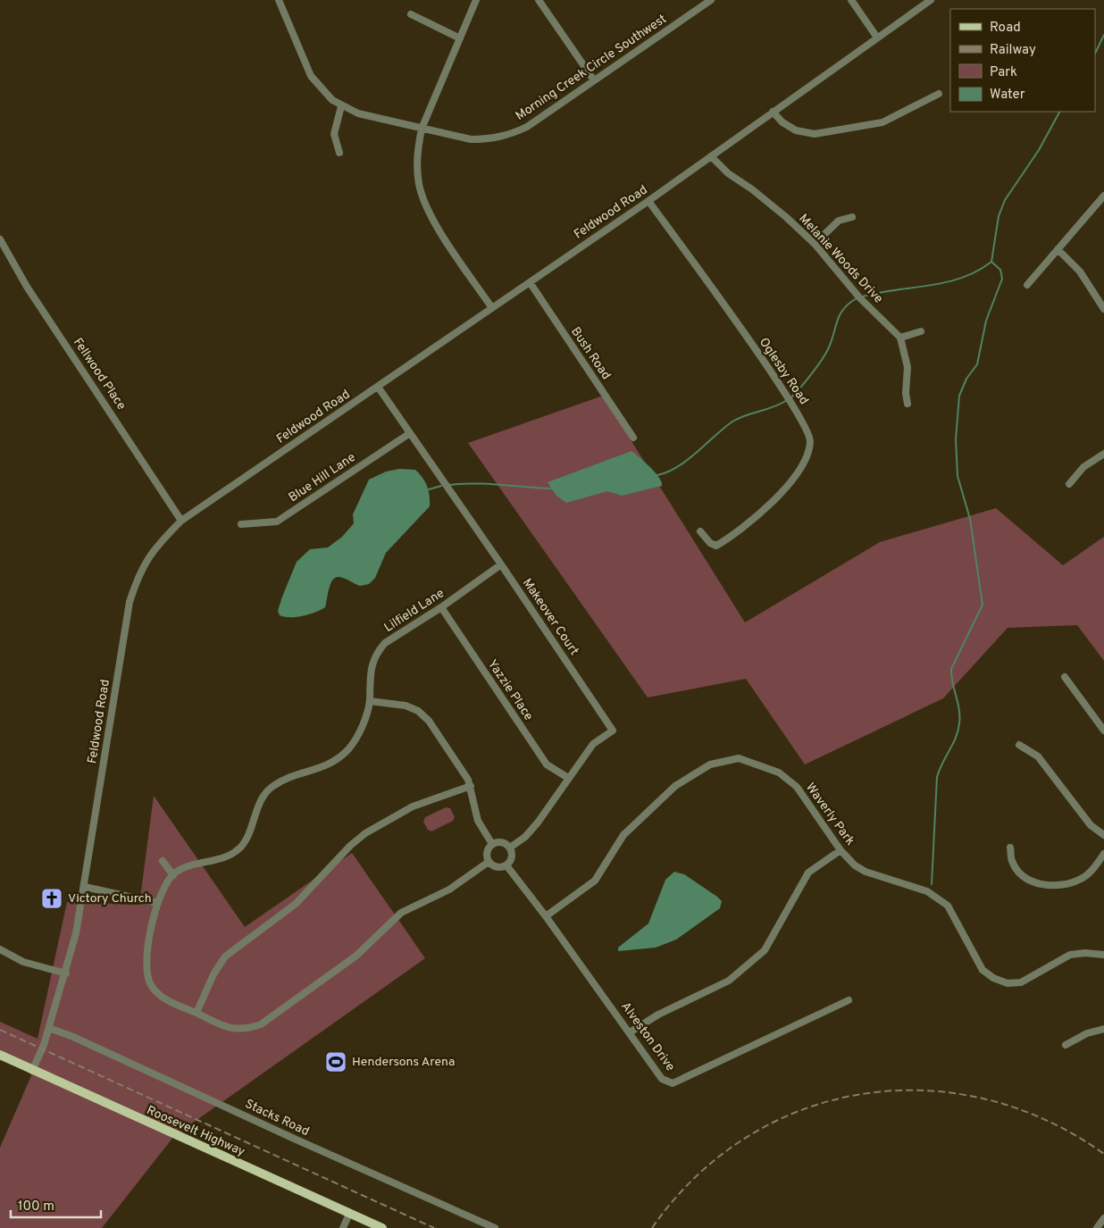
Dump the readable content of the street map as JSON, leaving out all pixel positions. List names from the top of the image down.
{
  "streets": {
    "main road": ["Roosevelt Highway"],
    "street": [
      "Morning Creek Circle Southwest",
      "Feldwood Road",
      "Melanie Woods Drive",
      "Bush Road",
      "Oglesby Road",
      "Fellwood Place",
      "Blue Hill Lane",
      "Lilfield Lane",
      "Makeover Court",
      "Yazzie Place",
      "Waverly Park",
      "Alveston Drive",
      "Stacks Road"
    ]
  },
  "crossings": [
    ["Feldwood Road", "Melanie Woods Drive"],
    ["Feldwood Road", "Bush Road"],
    ["Feldwood Road", "Oglesby Road"],
    ["Feldwood Road", "Fellwood Place"],
    ["Feldwood Road", "Makeover Court"],
    ["Feldwood Road", "Stacks Road"],
    ["Feldwood Road", "Roosevelt Highway"],
    ["Blue Hill Lane", "Makeover Court"],
    ["Lilfield Lane", "Makeover Court"],
    ["Lilfield Lane", "Yazzie Place"],
    ["Makeover Court", "Yazzie Place"],
    ["Makeover Court", "Alveston Drive"],
    ["Waverly Park", "Alveston Drive"]
  ],
  "places": {
    "church": ["Victory Church"],
    "sports": ["Hendersons Arena"]
  },
  "legend": [
    "Road",
    "Railway",
    "Park",
    "Water"
  ],
  "scale_bar": "100 m"
}
